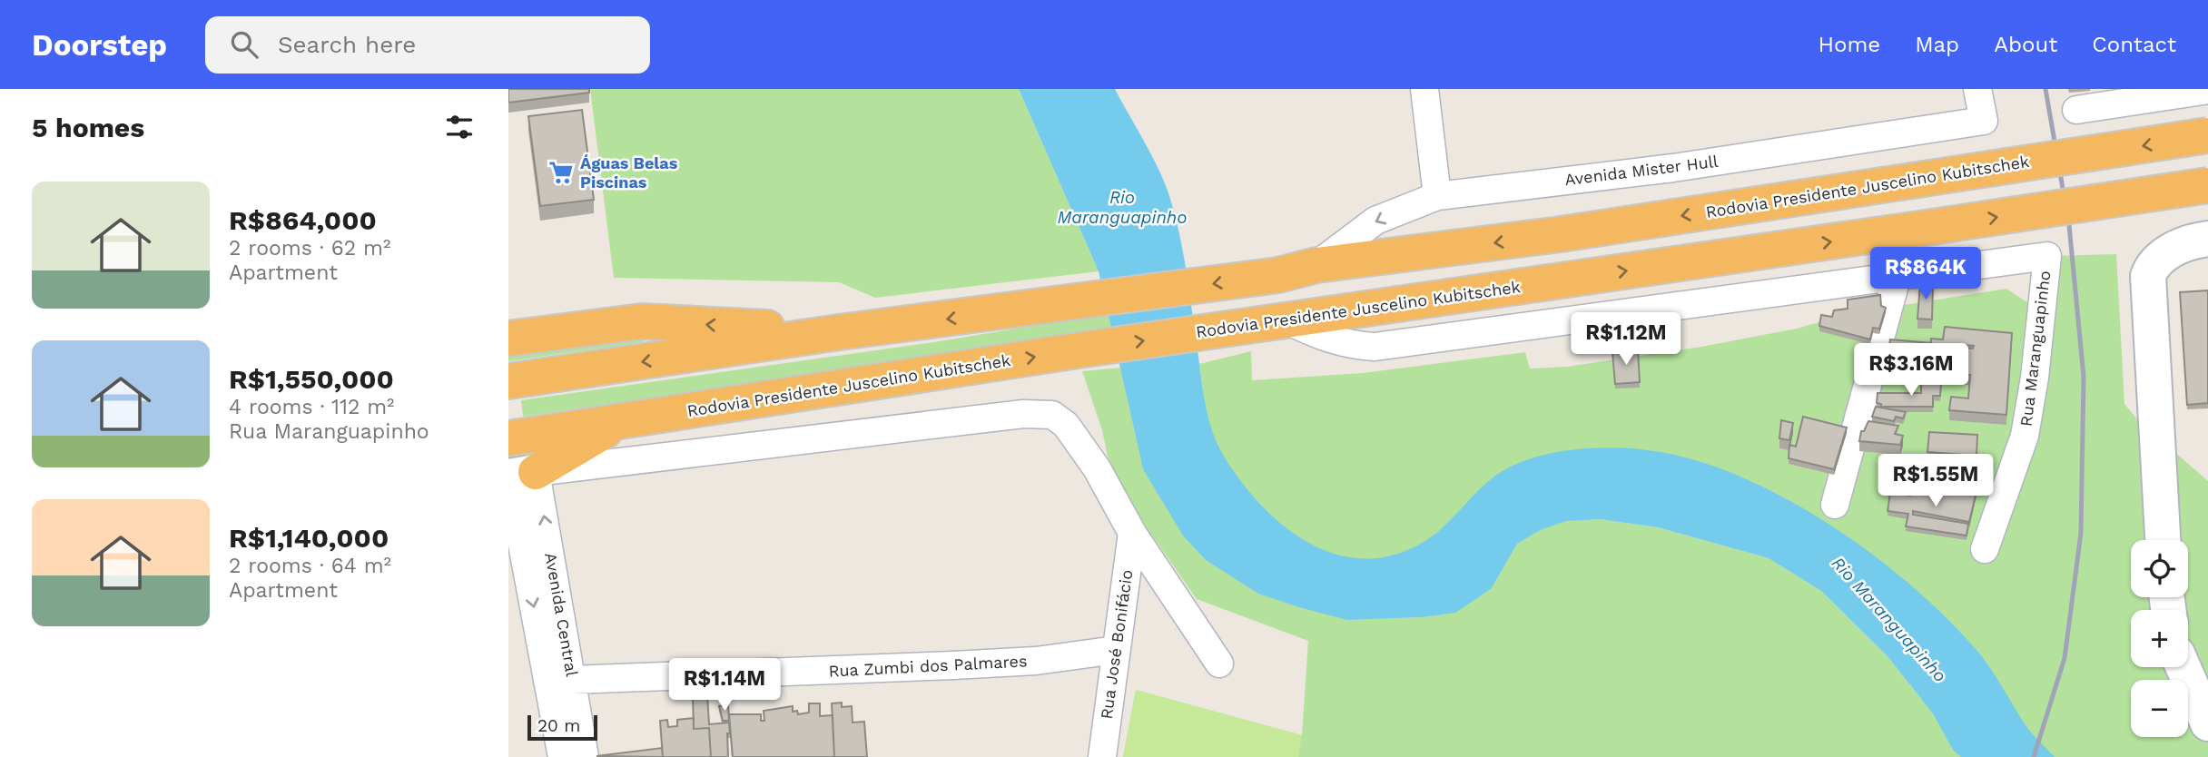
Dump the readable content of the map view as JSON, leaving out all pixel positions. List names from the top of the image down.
{
  "streets": {
    "highway": ["Rodovia Presidente Juscelino Kubitschek"],
    "street": [
      "Avenida Mister Hull",
      "Rua Maranguapinho",
      "Avenida Central",
      "Rua José Bonifácio",
      "Rua Zumbi dos Palmares"
    ]
  },
  "crossings": [
    ["Avenida Mister Hull", "Rodovia Presidente Juscelino Kubitschek"],
    ["Avenida Central", "Rua Zumbi dos Palmares"],
    ["Rua José Bonifácio", "Rua Zumbi dos Palmares"]
  ],
  "water": ["Rio Maranguapinho"],
  "places": {
    "supermarket": ["Águas Belas Piscinas"]
  },
  "scale_bar": "20 m",
  "page": {
    "header": "Doorstep",
    "search": "Search here",
    "nav": [
      "Home",
      "Map",
      "About",
      "Contact"
    ],
    "heading": "5 homes",
    "list": [
      {
        "name": "R$864,000",
        "note": "2 rooms · 62 m² · Apartment"
      },
      {
        "name": "R$1,550,000",
        "note": "4 rooms · 112 m² · Rua Maranguapinho"
      },
      {
        "name": "R$1,140,000",
        "note": "2 rooms · 64 m² · Apartment"
      }
    ],
    "price": [
      "R$864K",
      "R$1.12M",
      "R$3.16M",
      "R$1.55M",
      "R$1.14M"
    ],
    "map_buttons": ["+", "−"],
    "scale": "20 m"
  }
}
